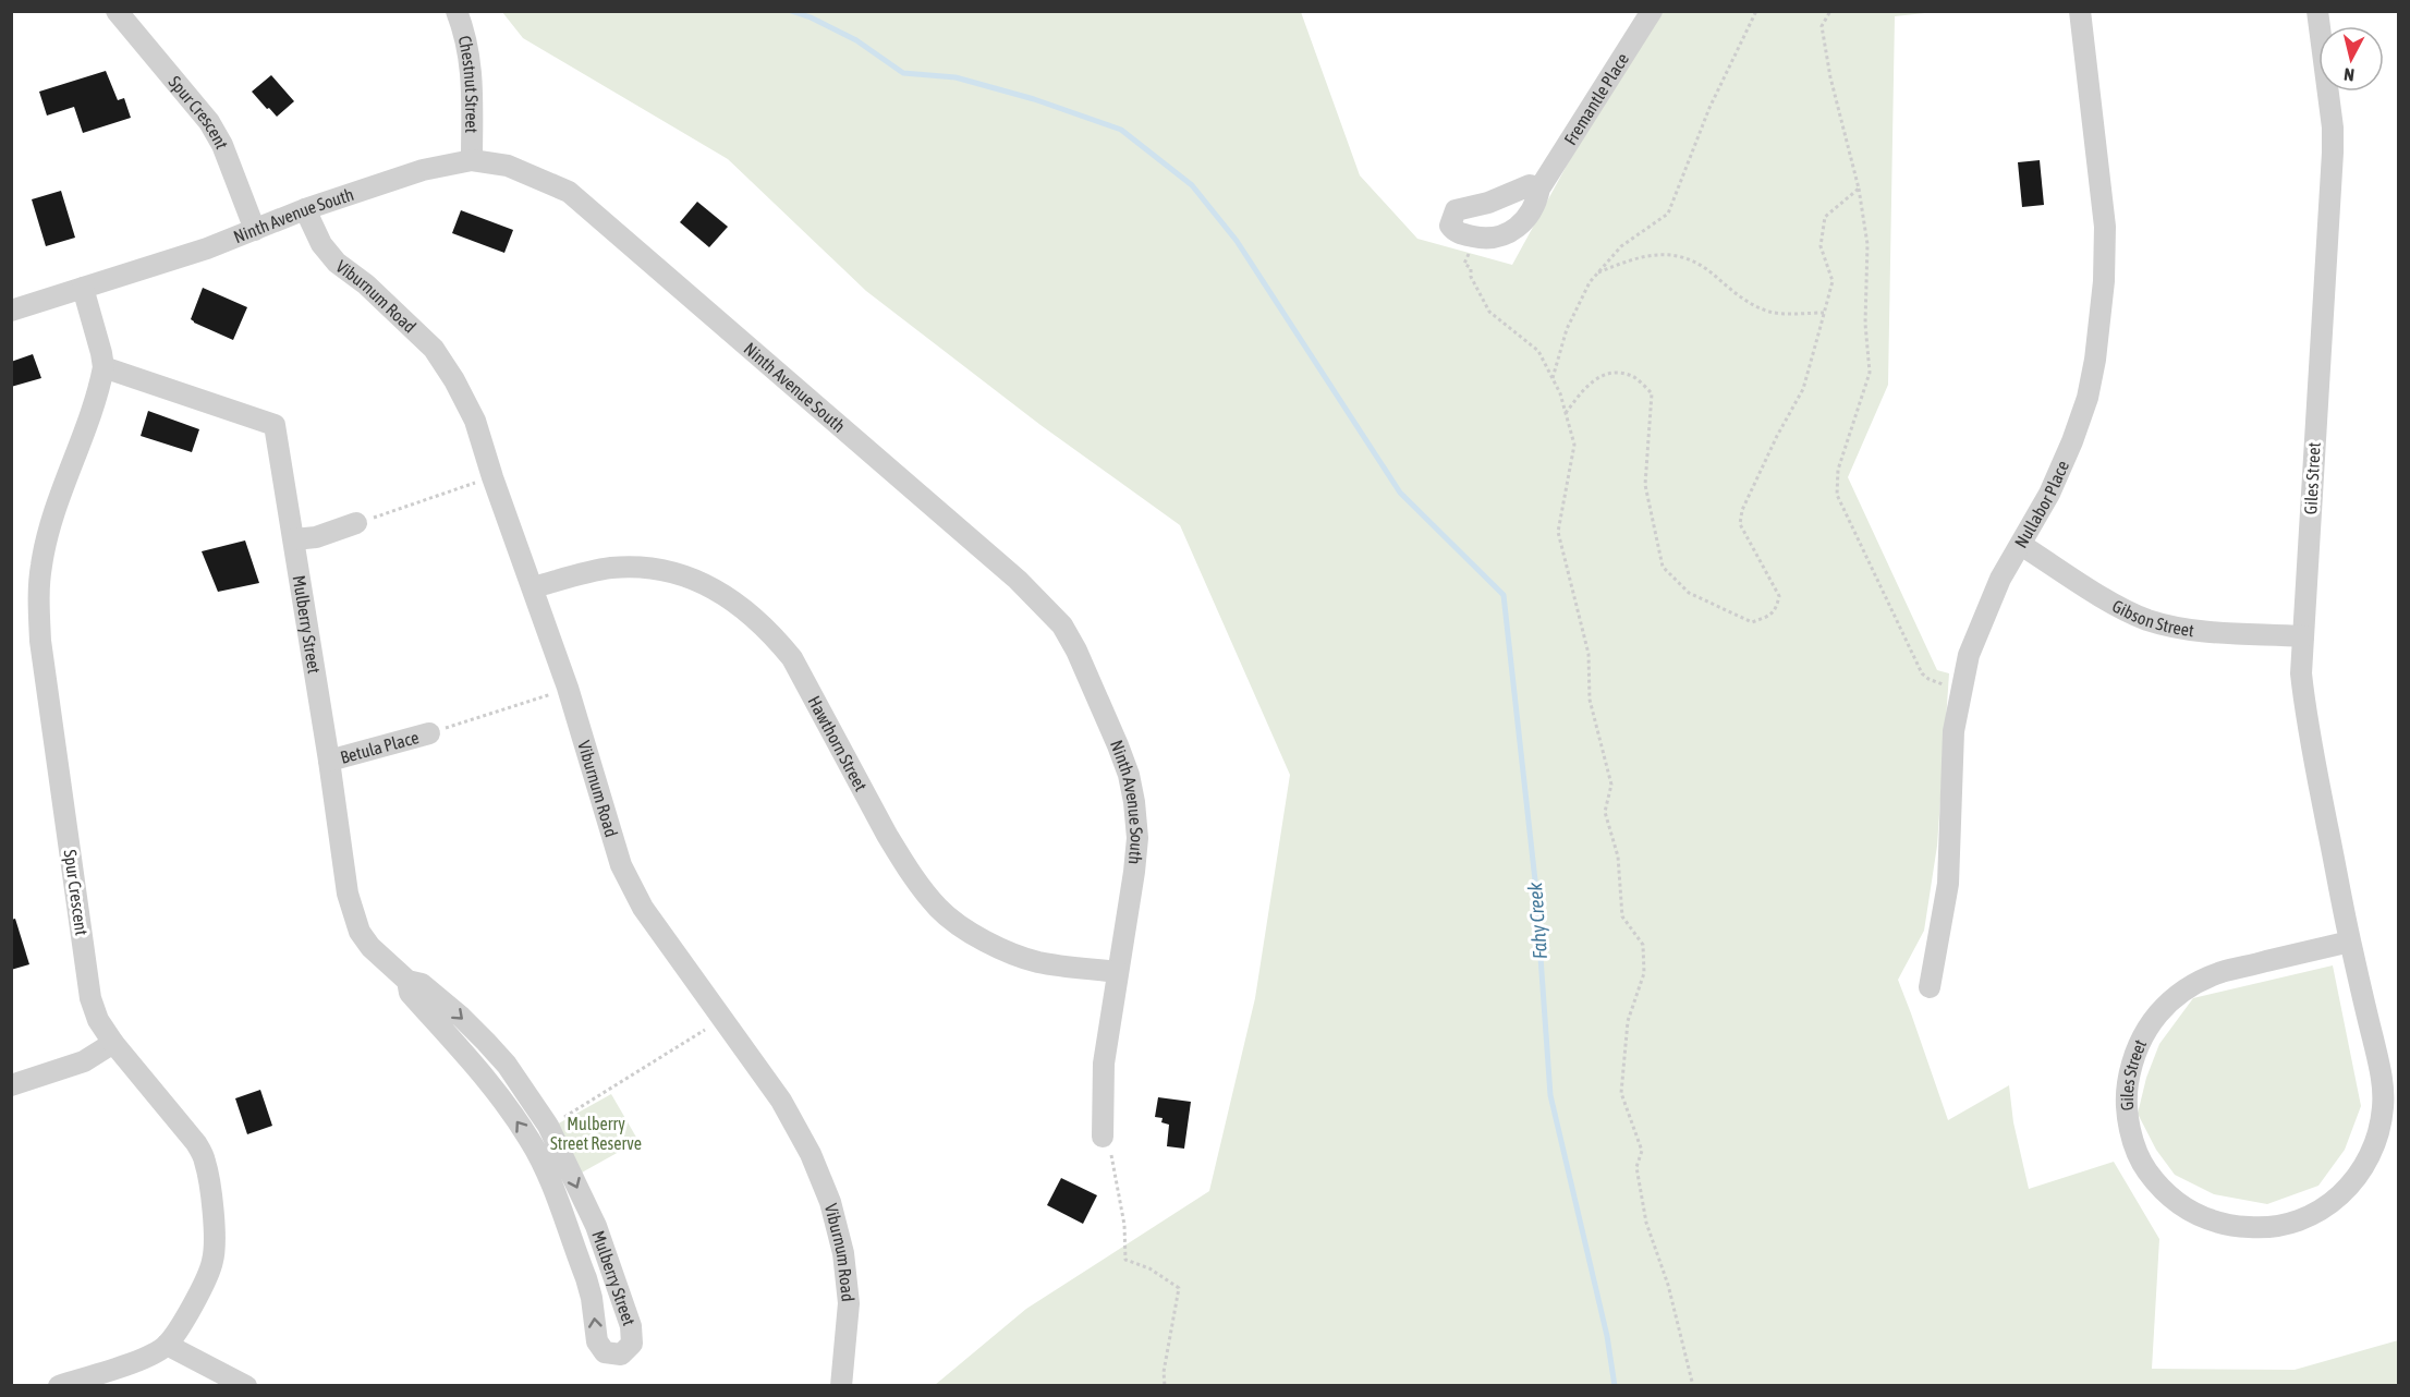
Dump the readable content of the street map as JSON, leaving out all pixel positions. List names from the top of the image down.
{
  "streets": {
    "street": [
      "Chestnut Street",
      "Fremantle Place",
      "Spur Crescent",
      "Ninth Avenue South",
      "Viburnum Road",
      "Giles Street",
      "Nullabor Place",
      "Gibson Street",
      "Mulberry Street",
      "Hawthorn Street",
      "Betula Place"
    ]
  },
  "crossings": [
    ["Chestnut Street", "Ninth Avenue South"],
    ["Spur Crescent", "Ninth Avenue South"],
    ["Spur Crescent", "Mulberry Street"],
    ["Ninth Avenue South", "Viburnum Road"],
    ["Ninth Avenue South", "Hawthorn Street"],
    ["Viburnum Road", "Hawthorn Street"],
    ["Giles Street", "Gibson Street"],
    ["Nullabor Place", "Gibson Street"],
    ["Mulberry Street", "Betula Place"]
  ],
  "water": ["Fahy Creek"],
  "parks": ["Mulberry Street Reserve"],
  "north": "bottom"
}
